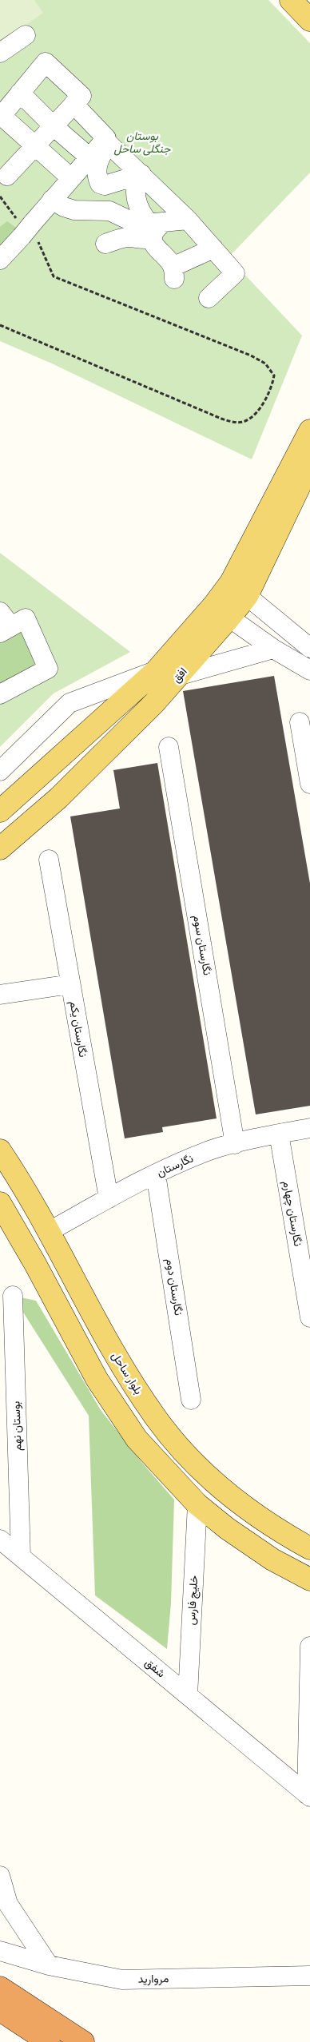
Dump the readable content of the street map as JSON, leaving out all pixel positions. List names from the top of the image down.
{
  "streets": {
    "main road": ["افق", "بلوار ساحل"],
    "street": [
      "نگارستان سوم",
      "نگارستان یکم",
      "نگارستان",
      "نگارستان چهارم",
      "نگارستان دوم",
      "بوستان نهم",
      "خلیج فارس",
      "شفق",
      "مروارید"
    ]
  },
  "crossings": [
    ["نگارستان سوم", "نگارستان"],
    ["نگارستان یکم", "نگارستان"],
    ["نگارستان", "نگارستان چهارم"],
    ["نگارستان", "نگارستان دوم"],
    ["نگارستان", "بلوار ساحل"],
    ["بوستان نهم", "شفق"],
    ["خلیج فارس", "شفق"]
  ],
  "parks": ["بوستان جنگلی ساحل"]
}
